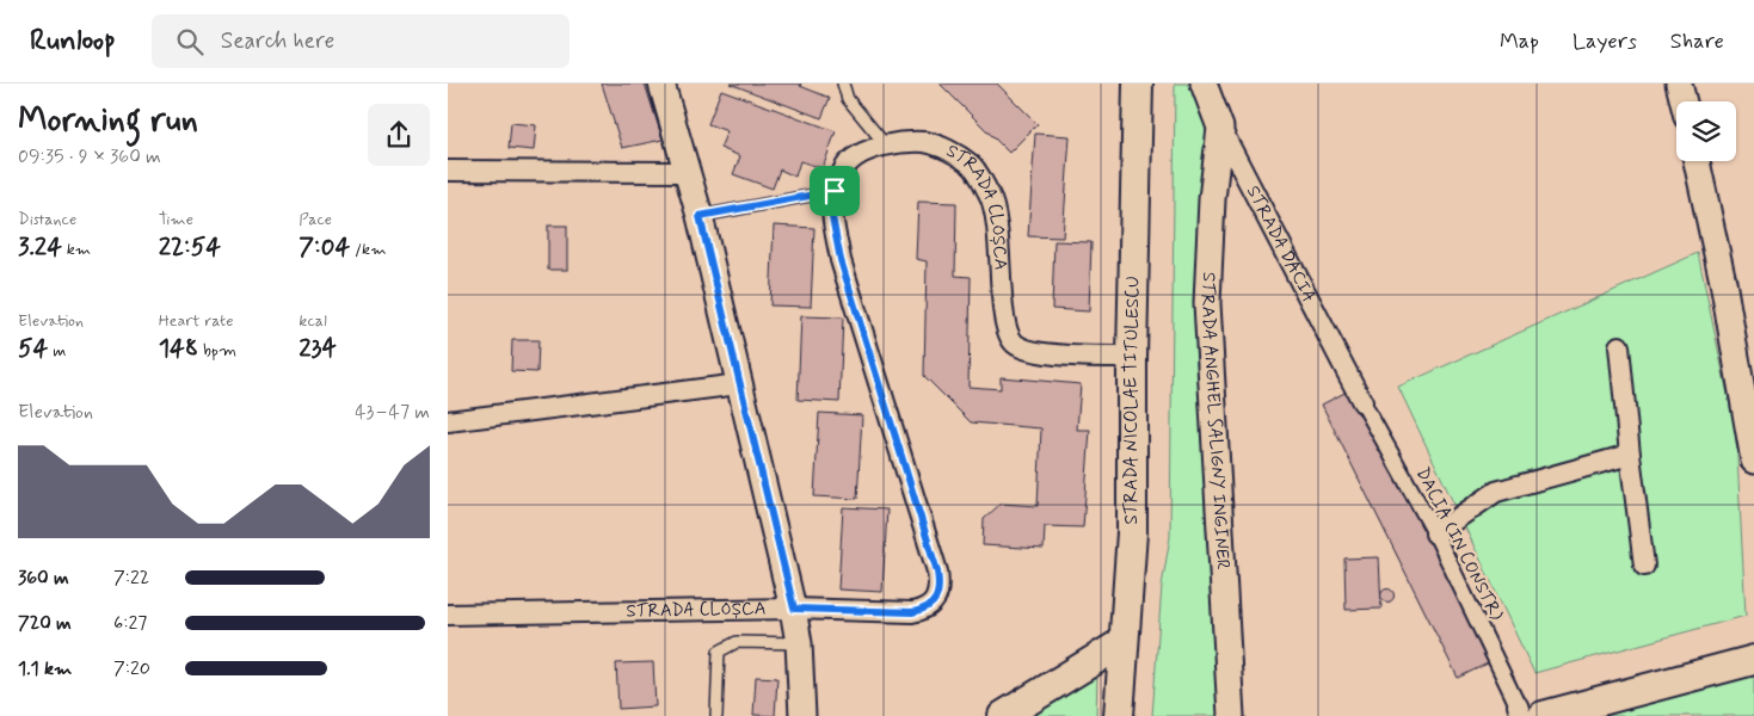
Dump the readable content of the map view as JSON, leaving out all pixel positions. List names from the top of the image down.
{
  "streets": {
    "main road": ["STRADA NICOLAE TITULESCU"],
    "street": [
      "STRADA CLOȘCA",
      "STRADA DACIA",
      "STRADA ANGHEL SALIGNY INGINER",
      "DACIA (IN CONSTR)"
    ]
  },
  "crossings": [
    ["STRADA CLOȘCA", "STRADA NICOLAE TITULESCU"],
    ["STRADA DACIA", "STRADA ANGHEL SALIGNY INGINER"],
    ["STRADA DACIA", "DACIA (IN CONSTR)"]
  ],
  "page": {
    "header": "Runloop",
    "search": "Search here",
    "nav": ["Map", "Layers", "Share"],
    "heading": ["Morning run", "09:35 · 9 × 360 m"],
    "stats": [
      ["Distance", "3.24 km"],
      ["Time", "22:54"],
      ["Pace", "7:04 /km"],
      ["Elevation", "54 m"],
      ["Heart rate", "148 bpm"],
      ["kcal", "234"]
    ],
    "chart": ["Elevation", "43–47 m"],
    "list": [
      {
        "name": "360 m",
        "note": "7:22"
      },
      {
        "name": "720 m",
        "note": "6:27"
      },
      {
        "name": "1.1 km",
        "note": "7:20"
      }
    ]
  }
}
